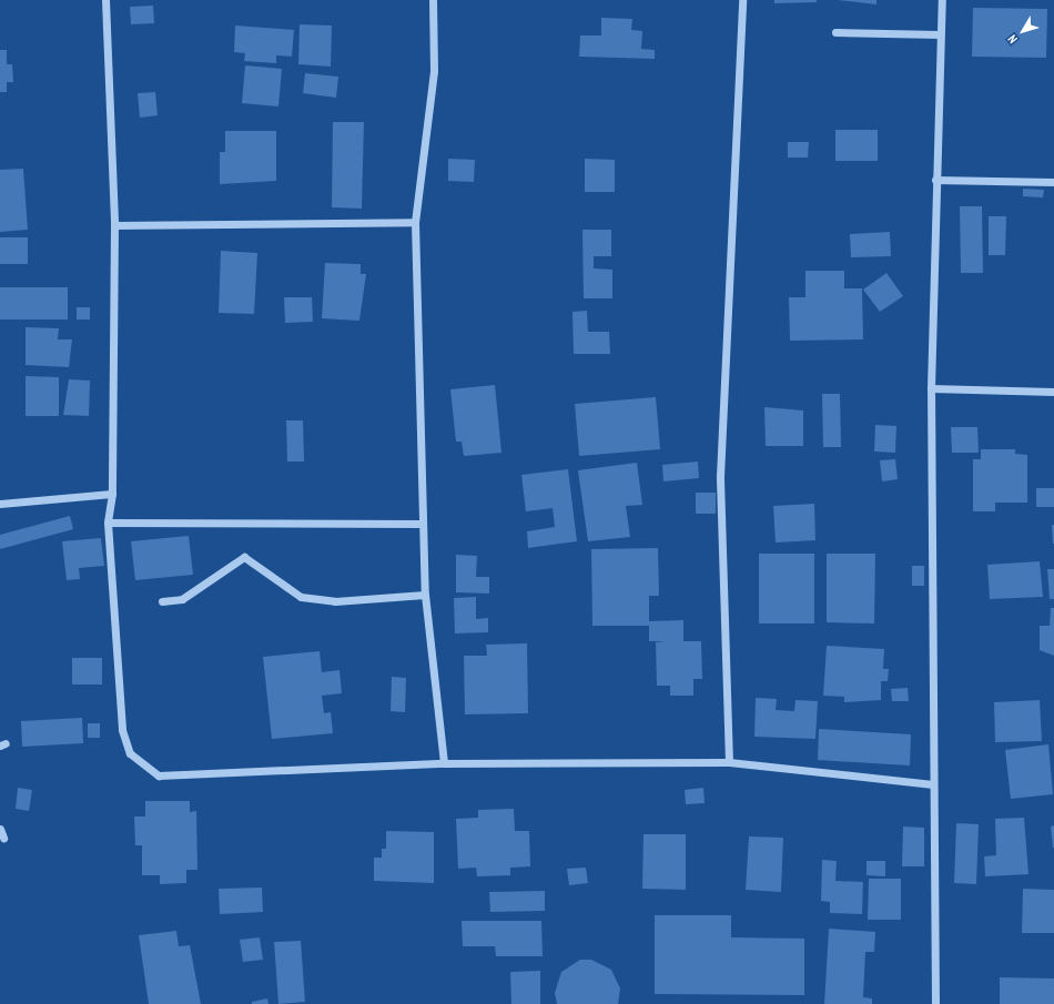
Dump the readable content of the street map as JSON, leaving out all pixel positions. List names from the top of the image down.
{
  "north": "bottom left"
}
